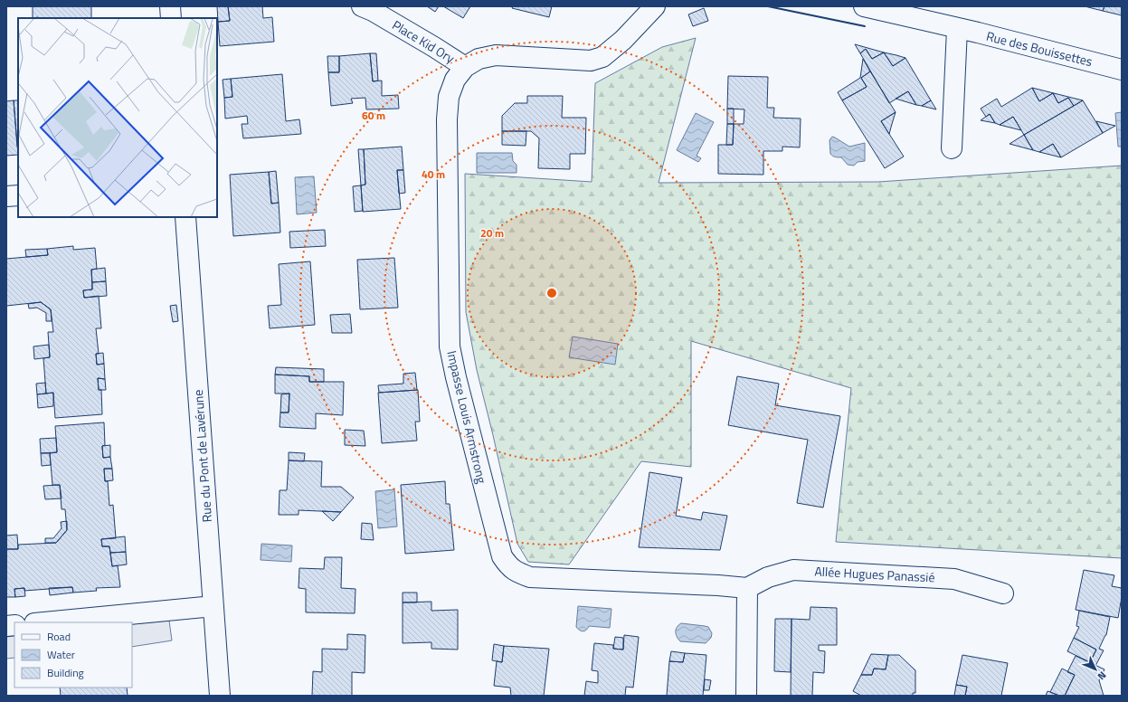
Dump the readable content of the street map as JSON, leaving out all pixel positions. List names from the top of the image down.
{
  "streets": {
    "street": [
      "Place Kid Ory",
      "Rue des Bouissettes",
      "Impasse Louis Armstrong",
      "Rue du Pont de Lavérune",
      "Allée Hugues Panassié"
    ]
  },
  "crossings": [
    ["Place Kid Ory", "Impasse Louis Armstrong"],
    ["Impasse Louis Armstrong", "Allée Hugues Panassié"]
  ],
  "legend": ["Road", "Water", "Building"],
  "north": "bottom right",
  "rings": ["60 m", "40 m", "20 m"]
}
